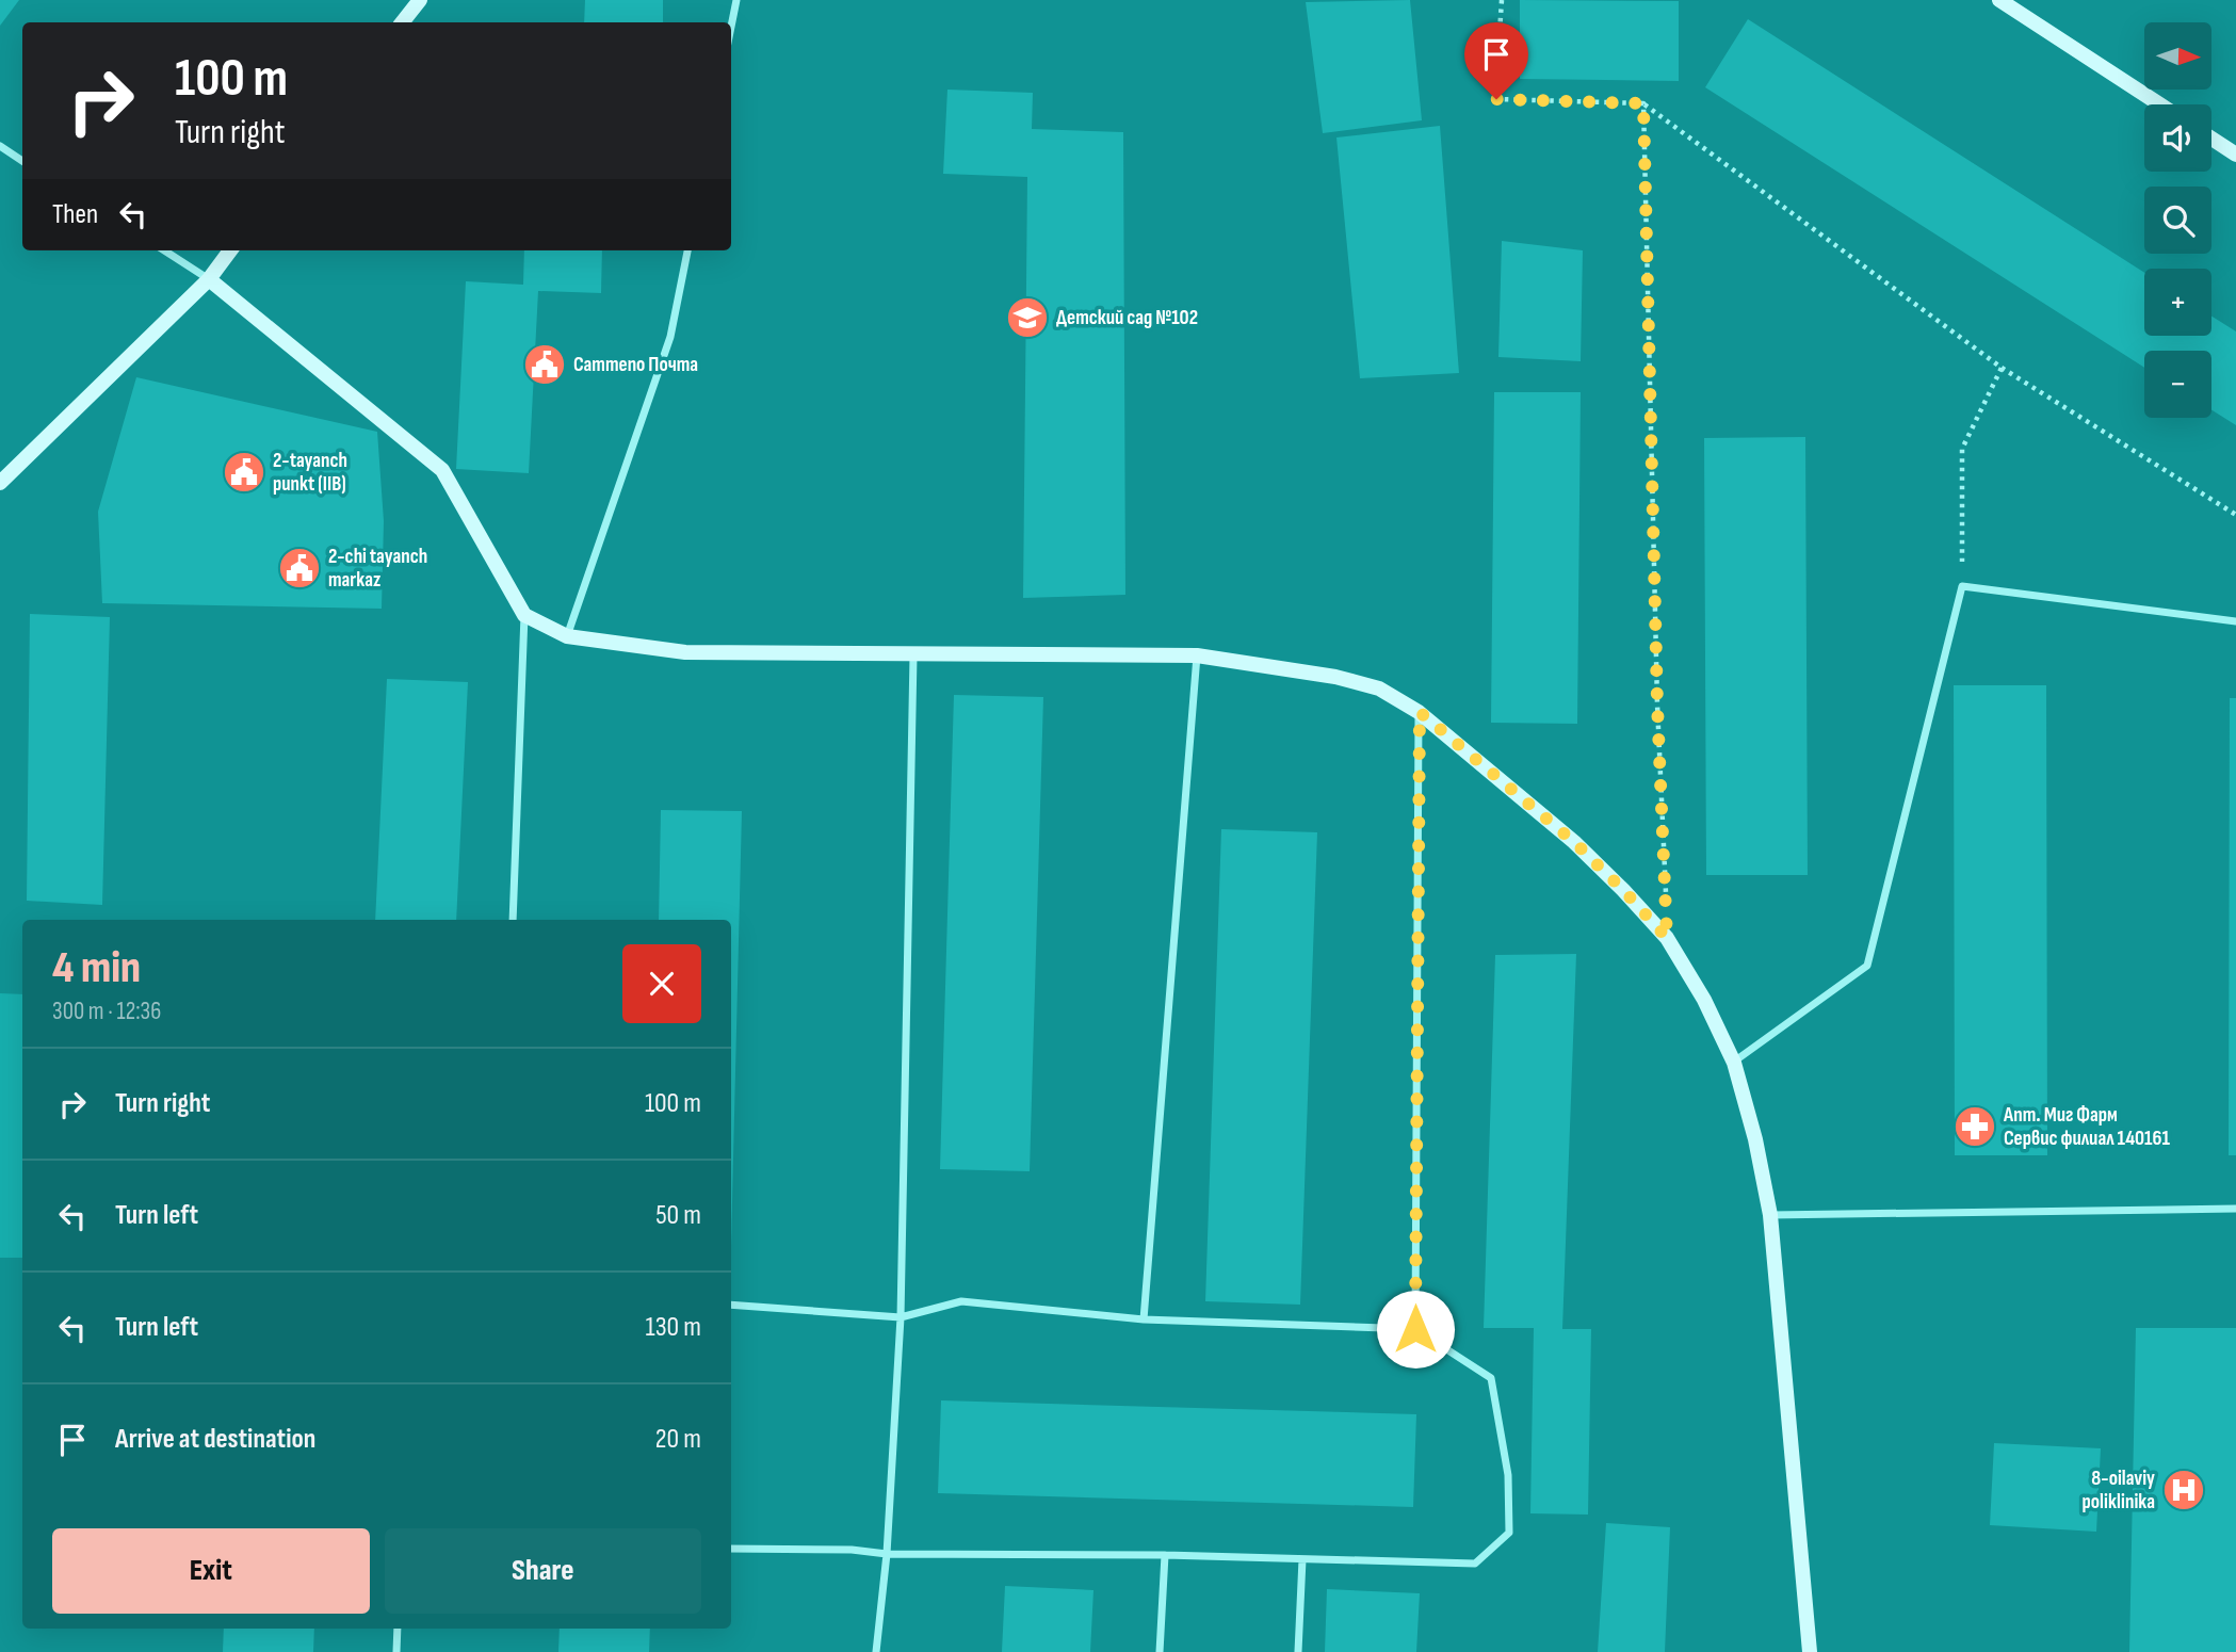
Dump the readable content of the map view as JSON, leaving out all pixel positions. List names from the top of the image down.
{
  "places": {
    "school or university": ["Детский сад №102"],
    "public building": ["Саттепо Почта", "2-tayanch punkt (IIB)", "2-chi tayanch markaz"],
    "pharmacy": ["Апт. Миг Фарм Сервис филиал 140161"],
    "hospital": ["8-oilaviy poliklinika"]
  },
  "north": "right",
  "page": {
    "map_buttons": ["+", "−"],
    "turn": ["100 m", "Turn right"],
    "then": "Then",
    "heading": ["4 min", "300 m · 12:36"],
    "list": [
      {
        "name": "Turn right",
        "value": "100 m"
      },
      {
        "name": "Turn left",
        "value": "50 m"
      },
      {
        "name": "Turn left",
        "value": "130 m"
      },
      {
        "name": "Arrive at destination",
        "value": "20 m"
      }
    ],
    "buttons": ["Exit", "Share"]
  }
}
